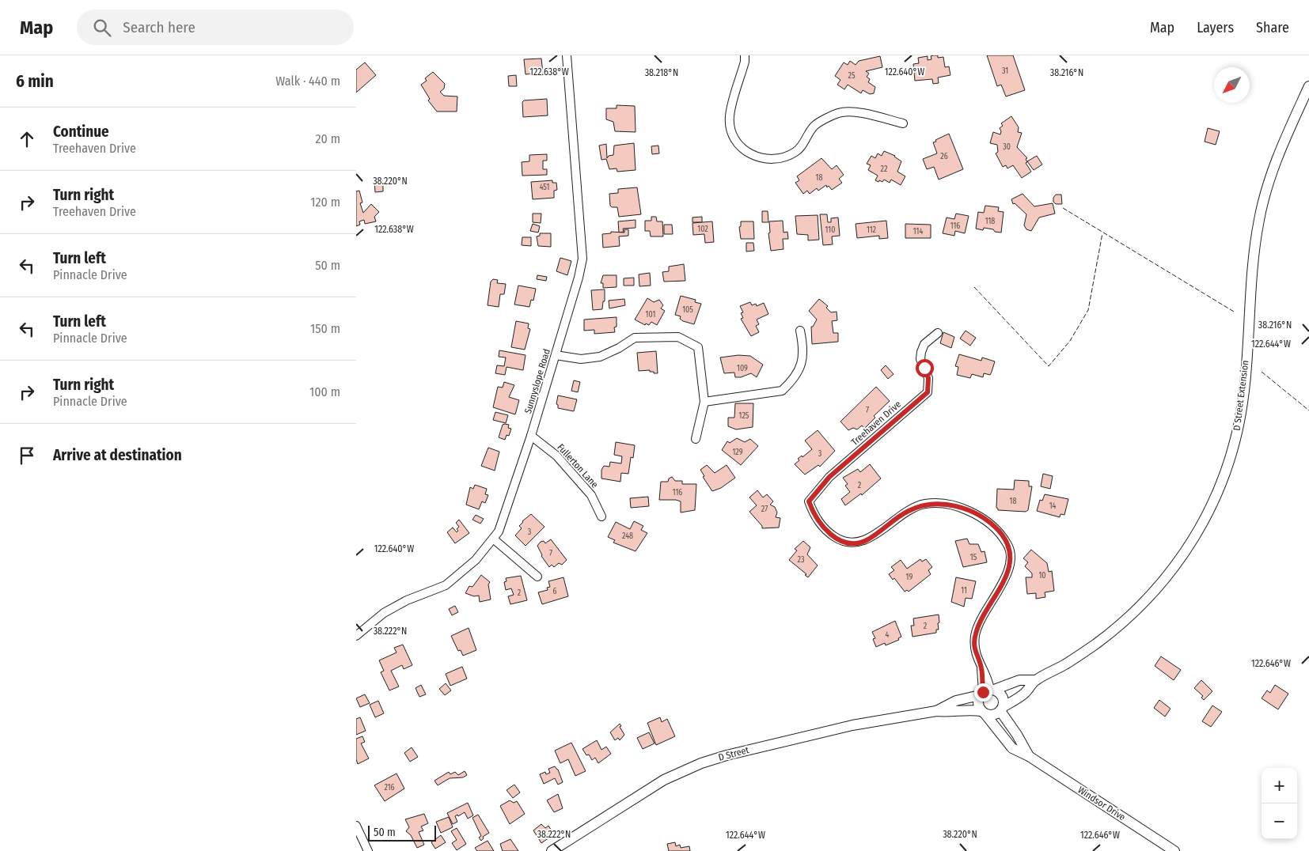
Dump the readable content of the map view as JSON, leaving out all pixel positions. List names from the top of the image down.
{
  "streets": {
    "street": [
      "Sunnyslope Road",
      "D Street Extension",
      "Treehaven Drive",
      "Fullerton Lane",
      "D Street",
      "Windsor Drive"
    ]
  },
  "crossings": [
    ["Sunnyslope Road", "Fullerton Lane"],
    ["D Street Extension", "Treehaven Drive"],
    ["D Street Extension", "D Street"],
    ["D Street Extension", "Windsor Drive"],
    ["Treehaven Drive", "D Street"],
    ["Treehaven Drive", "Windsor Drive"],
    ["D Street", "Windsor Drive"]
  ],
  "house_numbers": [
    "31",
    "25",
    "30",
    "26",
    "22",
    "18",
    "451",
    "118",
    "116",
    "102",
    "110",
    "112",
    "114",
    "105",
    "101",
    "109",
    "7",
    "125",
    "129",
    "3",
    "2",
    "116",
    "18",
    "14",
    "27",
    "3",
    "248",
    "7",
    "15",
    "23",
    "10",
    "19",
    "11",
    "6",
    "2",
    "2",
    "4",
    "216"
  ],
  "scale_bar": "50 m",
  "north": "bottom left",
  "page": {
    "header": "Map",
    "search": "Search here",
    "nav": ["Map", "Layers", "Share"],
    "heading": ["6 min", "Walk · 440 m"],
    "list": [
      ["Continue", "Treehaven Drive", "20 m"],
      ["Turn right", "Treehaven Drive", "120 m"],
      ["Turn left", "Pinnacle Drive", "50 m"],
      ["Turn left", "Pinnacle Drive", "150 m"],
      ["Turn right", "Pinnacle Drive", "100 m"],
      "Arrive at destination"
    ],
    "map_buttons": ["+", "−"],
    "scale": "50 m"
  },
  "coordinates": [
    "122.638°W",
    "122.640°W",
    "38.218°N",
    "38.216°N",
    "38.220°N",
    "122.644°W",
    "38.222°N",
    "122.646°W"
  ]
}
